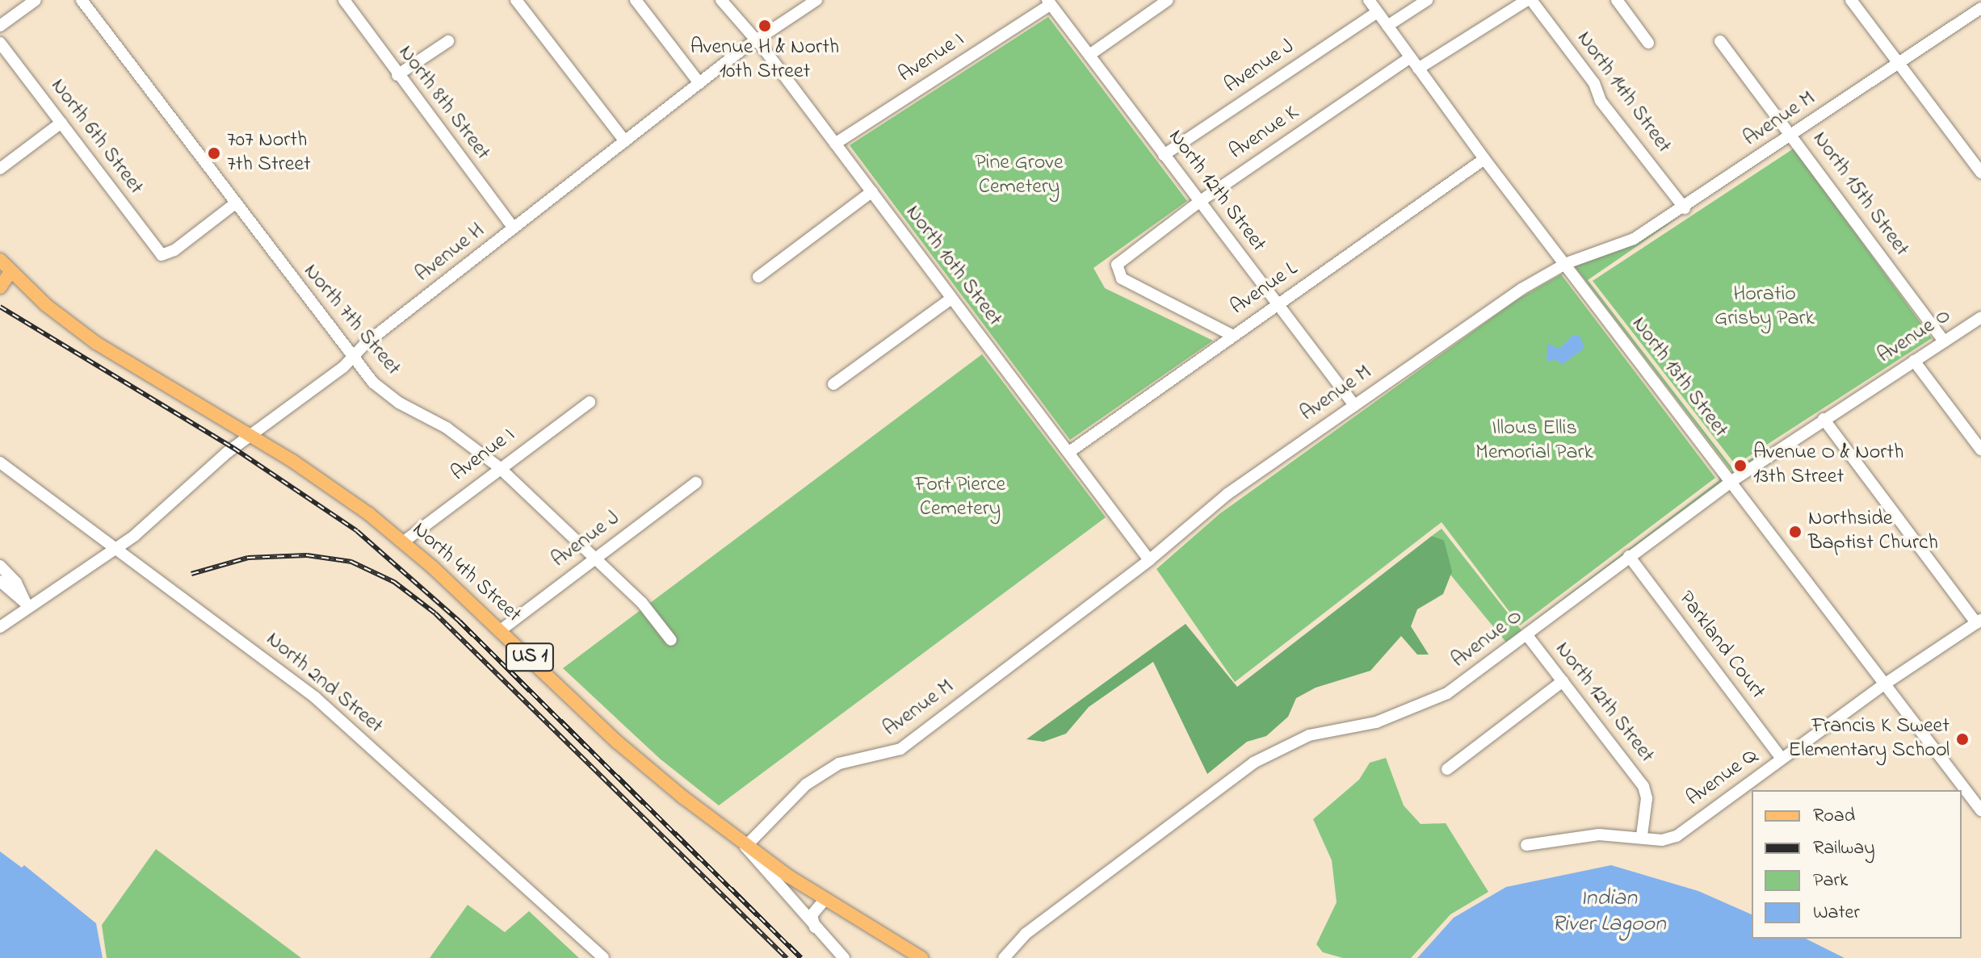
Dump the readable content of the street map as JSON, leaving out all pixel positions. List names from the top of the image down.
{
  "streets": {
    "main road": ["North 4th Street", "US 1"],
    "street": [
      "Avenue I",
      "Avenue J",
      "North 14th Street",
      "North 8th Street",
      "Avenue M",
      "Avenue K",
      "North 6th Street",
      "North 12th Street",
      "North 15th Street",
      "Avenue H",
      "North 10th Street",
      "Avenue L",
      "North 7th Street",
      "Avenue O",
      "North 13th Street",
      "Parkland Court",
      "North 2nd Street",
      "Avenue Q"
    ]
  },
  "crossings": [
    ["Avenue I", "North 12th Street"],
    ["Avenue I", "North 10th Street"],
    ["Avenue I", "North 7th Street"],
    ["Avenue I", "North 4th Street"],
    ["Avenue J", "North 12th Street"],
    ["Avenue J", "North 7th Street"],
    ["Avenue J", "North 13th Street"],
    ["Avenue J", "North 4th Street"],
    ["North 14th Street", "Avenue M"],
    ["North 8th Street", "Avenue H"],
    ["Avenue M", "North 12th Street"],
    ["Avenue M", "North 15th Street"],
    ["Avenue M", "North 10th Street"],
    ["Avenue M", "North 13th Street"],
    ["Avenue M", "North 4th Street"],
    ["Avenue K", "North 12th Street"],
    ["Avenue K", "Avenue L"],
    ["Avenue K", "North 13th Street"],
    ["North 6th Street", "North 7th Street"],
    ["North 12th Street", "Avenue L"],
    ["North 12th Street", "Avenue O"],
    ["North 12th Street", "Avenue Q"],
    ["North 15th Street", "Avenue O"],
    ["Avenue H", "North 10th Street"],
    ["Avenue H", "North 7th Street"],
    ["Avenue H", "North 4th Street"],
    ["Avenue H", "North 2nd Street"],
    ["North 10th Street", "Avenue L"],
    ["Avenue L", "North 13th Street"],
    ["Avenue O", "North 13th Street"],
    ["Avenue O", "Parkland Court"],
    ["North 13th Street", "Avenue Q"],
    ["Parkland Court", "Avenue Q"]
  ],
  "water": ["Indian River Lagoon"],
  "parks": [
    "Pine Grove Cemetery",
    "Horatio Grisby Park",
    "Illous Ellis Memorial Park",
    "Fort Pierce Cemetery"
  ],
  "places": [
    "Avenue H & North 10th Street",
    "707 North 7th Street",
    "Avenue O & North 13th Street",
    "Northside Baptist Church",
    "Francis K Sweet Elementary School"
  ],
  "legend": [
    "Road",
    "Railway",
    "Park",
    "Water"
  ]
}
